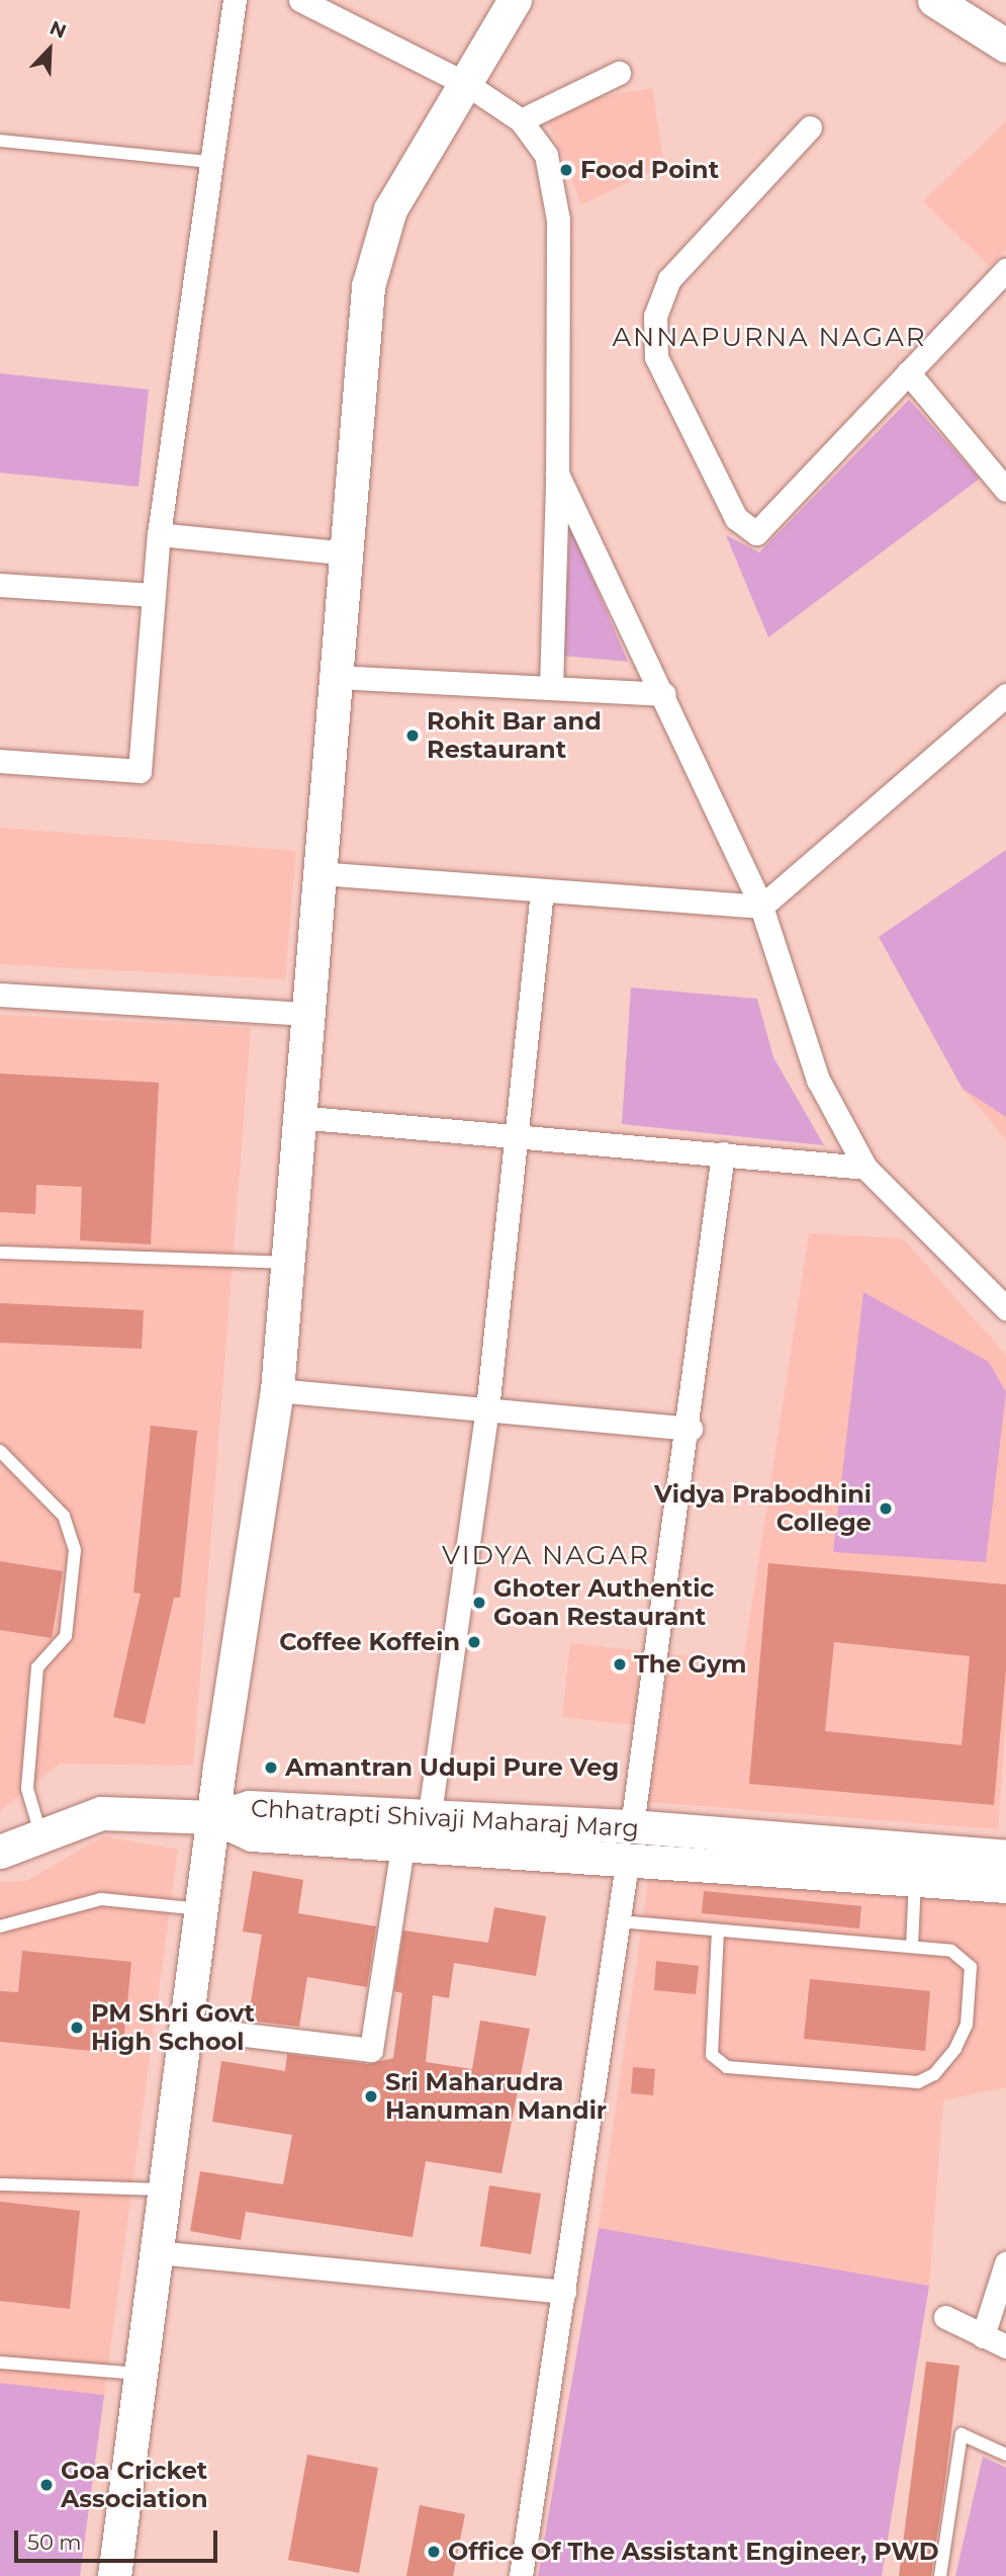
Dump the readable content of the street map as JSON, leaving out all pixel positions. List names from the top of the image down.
{
  "streets": {
    "street": ["Chhatrapti Shivaji Maharaj Marg"]
  },
  "districts": ["ANNAPURNA NAGAR", "VIDYA NAGAR"],
  "places": [
    "Food Point",
    "Rohit Bar and Restaurant",
    "Vidya Prabodhini College",
    "Ghoter Authentic Goan Restaurant",
    "Coffee Koffein",
    "The Gym",
    "Amantran Udupi Pure Veg",
    "PM Shri Govt High School",
    "Sri Maharudra Hanuman Mandir",
    "Goa Cricket Association",
    "Office Of The Assistant Engineer, PWD"
  ],
  "scale_bar": "50 m",
  "north": "top right"
}
